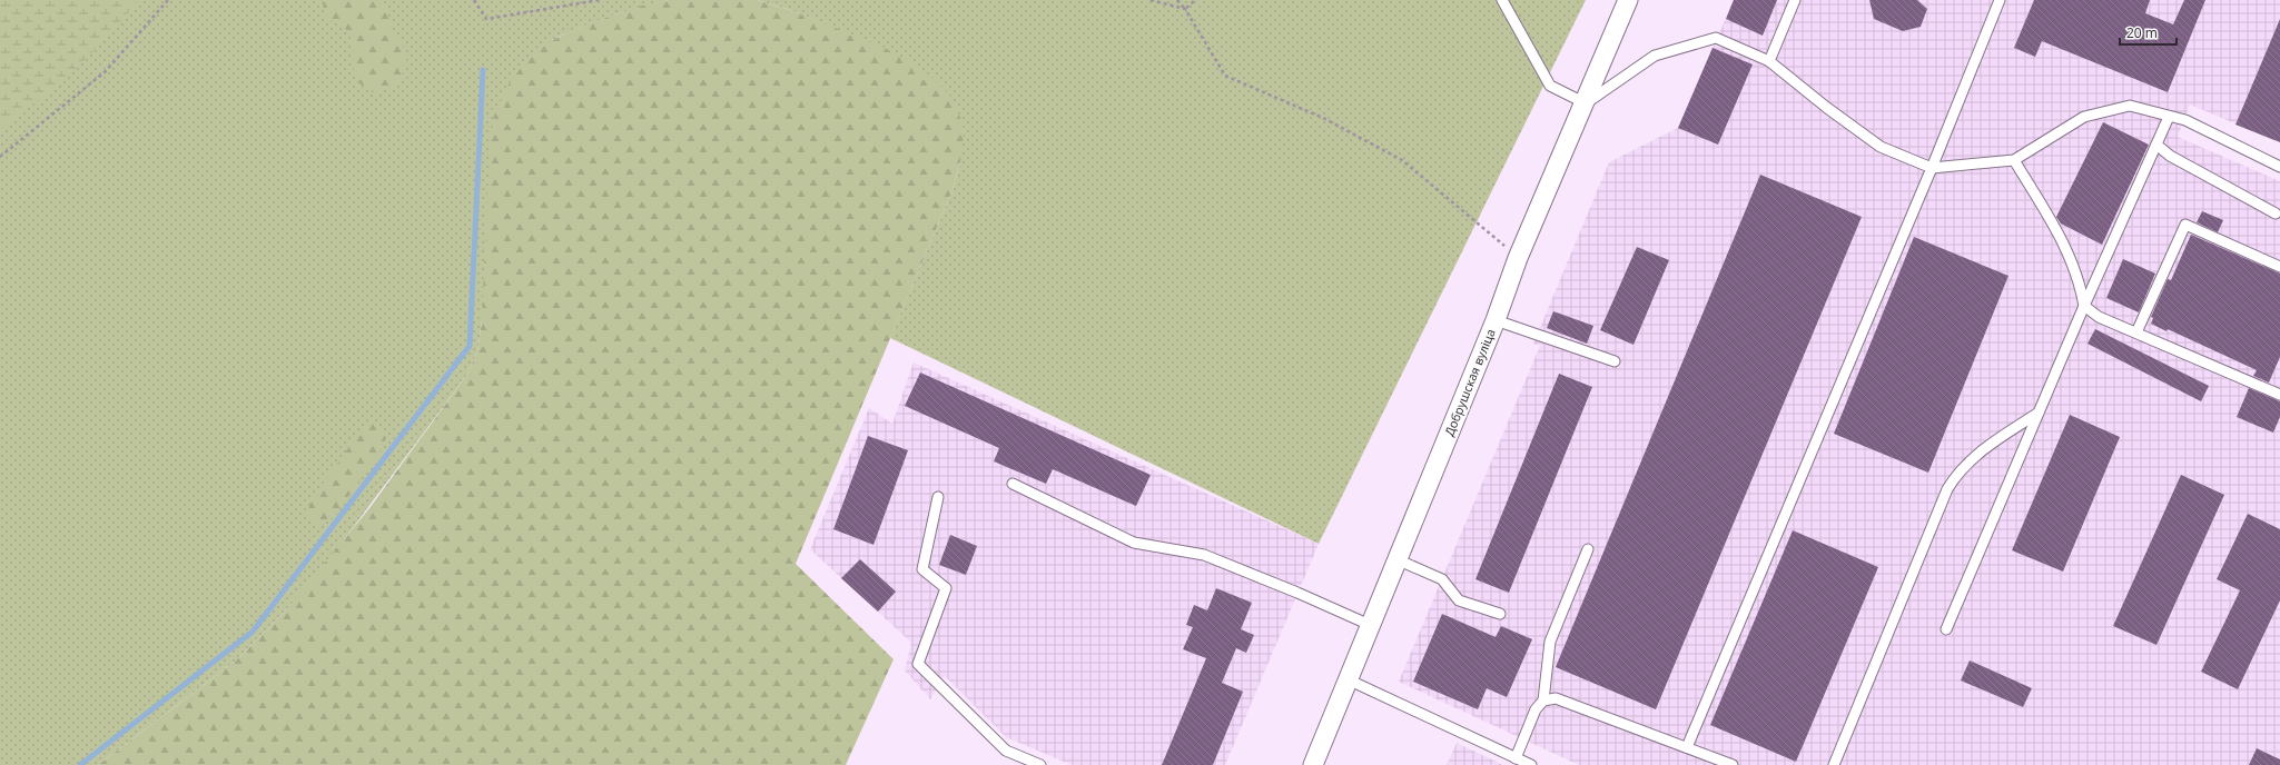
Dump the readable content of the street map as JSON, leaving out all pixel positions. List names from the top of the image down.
{
  "streets": {
    "street": ["Добрушская вуліца"]
  },
  "scale_bar": "20 m"
}
